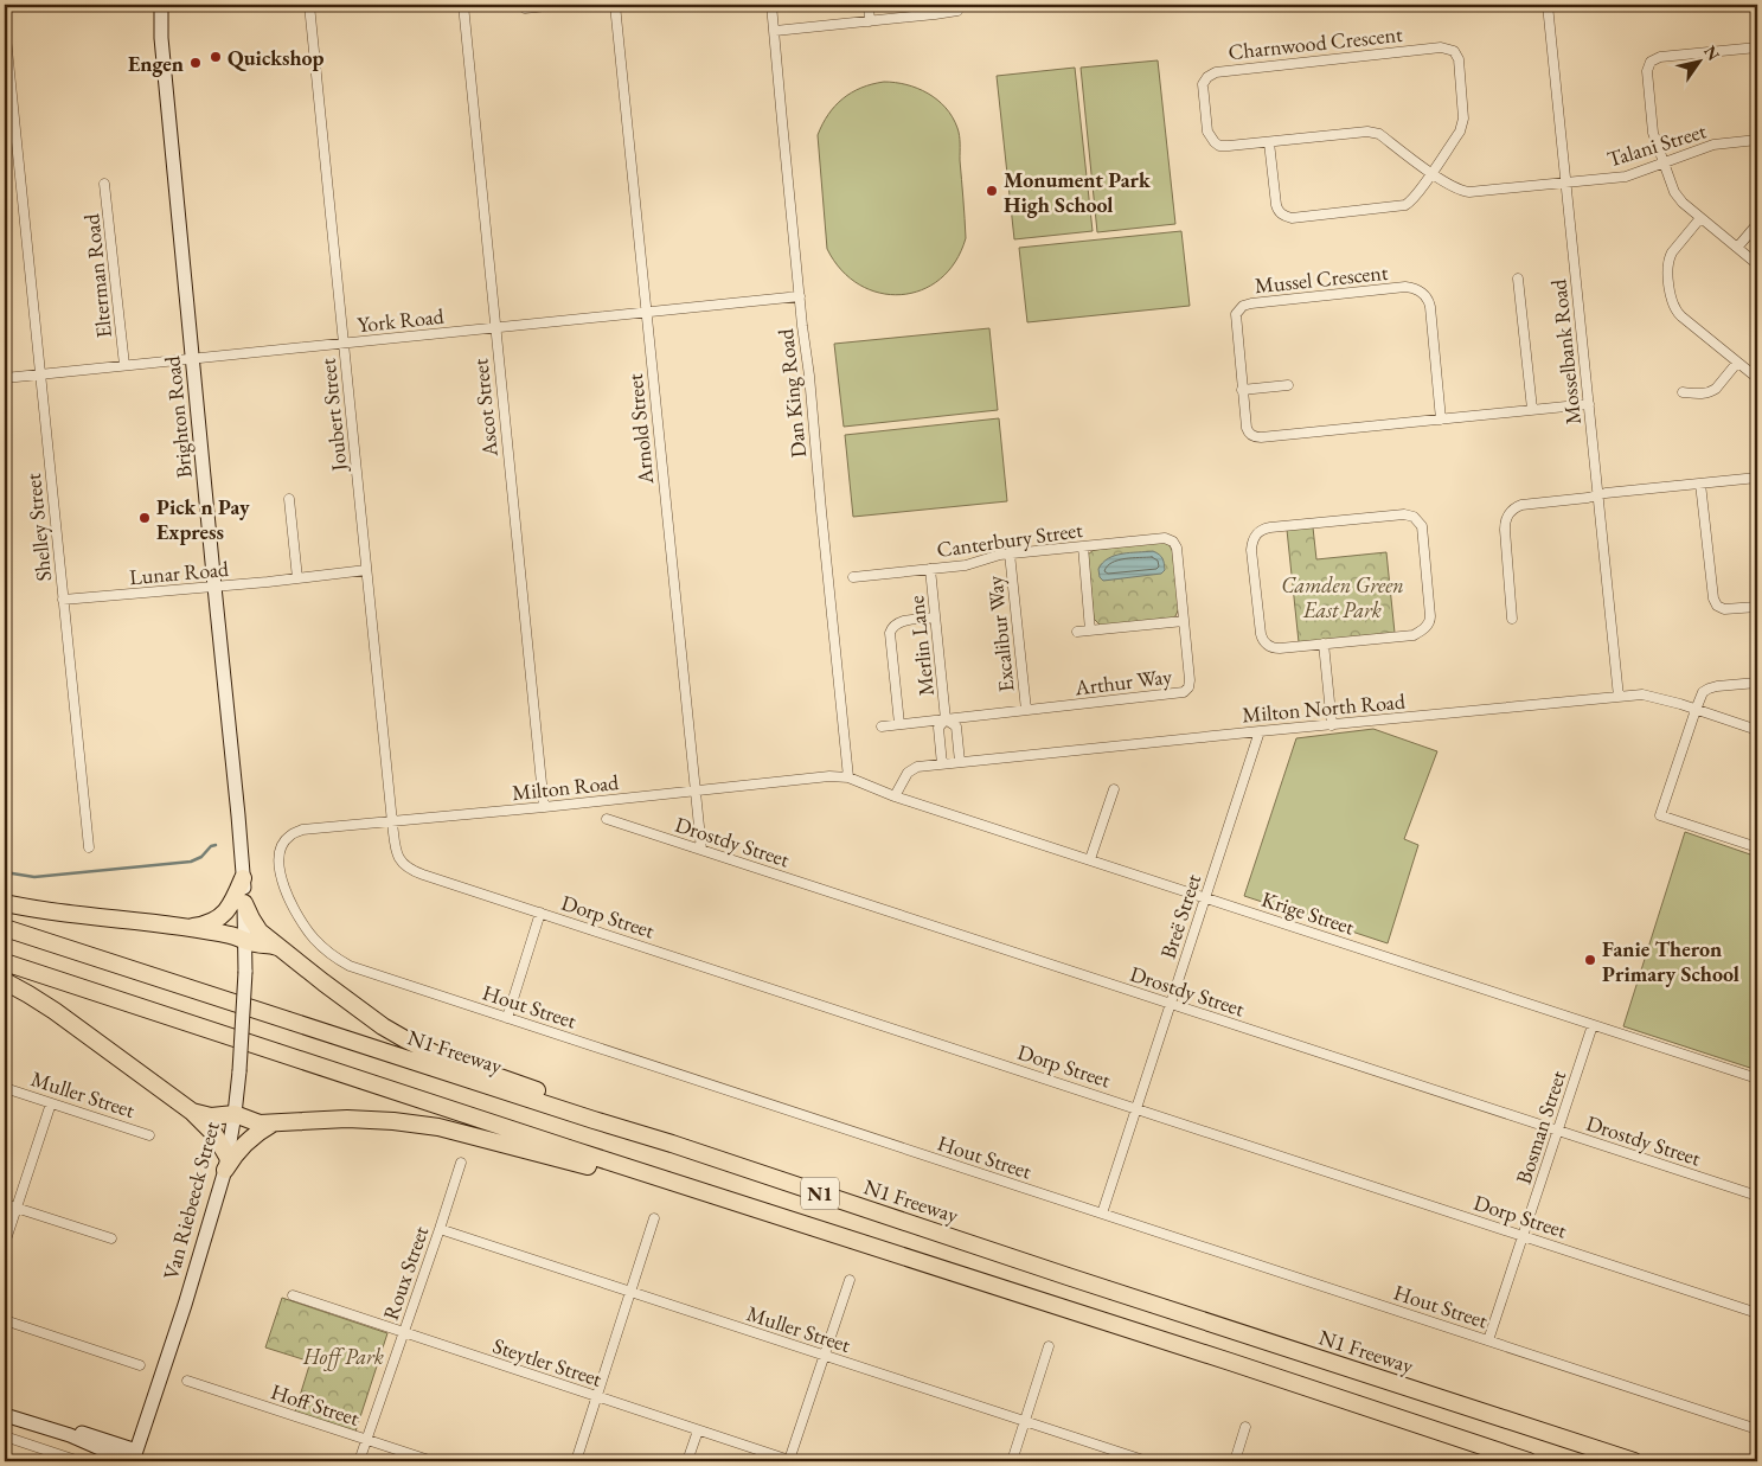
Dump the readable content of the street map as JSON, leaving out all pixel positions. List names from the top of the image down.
{
  "streets": {
    "highway": ["N1 Freeway", "N1"],
    "main road": ["Brighton Road", "Van Riebeeck Street"],
    "street": [
      "Charnwood Crescent",
      "Talani Street",
      "Elterman Road",
      "Mussel Crescent",
      "York Road",
      "Mosselbank Road",
      "Dan King Road",
      "Ascot Street",
      "Joubert Street",
      "Arnold Street",
      "Shelley Street",
      "Canterbury Street",
      "Lunar Road",
      "Excalibur Way",
      "Merlin Lane",
      "Arthur Way",
      "Milton North Road",
      "Milton Road",
      "Drostdy Street",
      "Krige Street",
      "Dorp Street",
      "Breë Street",
      "Hout Street",
      "Muller Street",
      "Bosman Street",
      "Roux Street",
      "Steytler Street",
      "Hoff Street"
    ]
  },
  "crossings": [
    ["Charnwood Crescent", "Talani Street"],
    ["Talani Street", "Mosselbank Road"],
    ["Elterman Road", "York Road"],
    ["Mussel Crescent", "Mosselbank Road"],
    ["York Road", "Dan King Road"],
    ["York Road", "Ascot Street"],
    ["York Road", "Joubert Street"],
    ["York Road", "Brighton Road"],
    ["York Road", "Arnold Street"],
    ["York Road", "Shelley Street"],
    ["Mosselbank Road", "Milton North Road"],
    ["Dan King Road", "Milton Road"],
    ["Dan King Road", "Krige Street"],
    ["Ascot Street", "Milton Road"],
    ["Joubert Street", "Lunar Road"],
    ["Joubert Street", "Milton Road"],
    ["Joubert Street", "Dorp Street"],
    ["Brighton Road", "Lunar Road"],
    ["Brighton Road", "Van Riebeeck Street"],
    ["Arnold Street", "Milton Road"],
    ["Arnold Street", "Drostdy Street"],
    ["Shelley Street", "Lunar Road"],
    ["Canterbury Street", "Excalibur Way"],
    ["Canterbury Street", "Merlin Lane"],
    ["Canterbury Street", "Arthur Way"],
    ["Excalibur Way", "Arthur Way"],
    ["Merlin Lane", "Arthur Way"],
    ["Merlin Lane", "Milton North Road"],
    ["Milton North Road", "Krige Street"],
    ["Milton North Road", "Breë Street"],
    ["Milton Road", "Krige Street"],
    ["Milton Road", "Dorp Street"],
    ["Milton Road", "Hout Street"],
    ["Drostdy Street", "Breë Street"],
    ["Drostdy Street", "Bosman Street"],
    ["Krige Street", "Breë Street"],
    ["Krige Street", "Bosman Street"],
    ["Dorp Street", "Breë Street"],
    ["Dorp Street", "Bosman Street"],
    ["Breë Street", "Hout Street"],
    ["Hout Street", "Bosman Street"],
    ["Muller Street", "Roux Street"],
    ["Roux Street", "Steytler Street"],
    ["Roux Street", "Hoff Street"]
  ],
  "parks": ["Camden Green East Park", "Hoff Park"],
  "places": [
    "Quickshop",
    "Engen",
    "Monument Park High School",
    "Pick n Pay Express",
    "Fanie Theron Primary School"
  ],
  "north": "top right"
}
